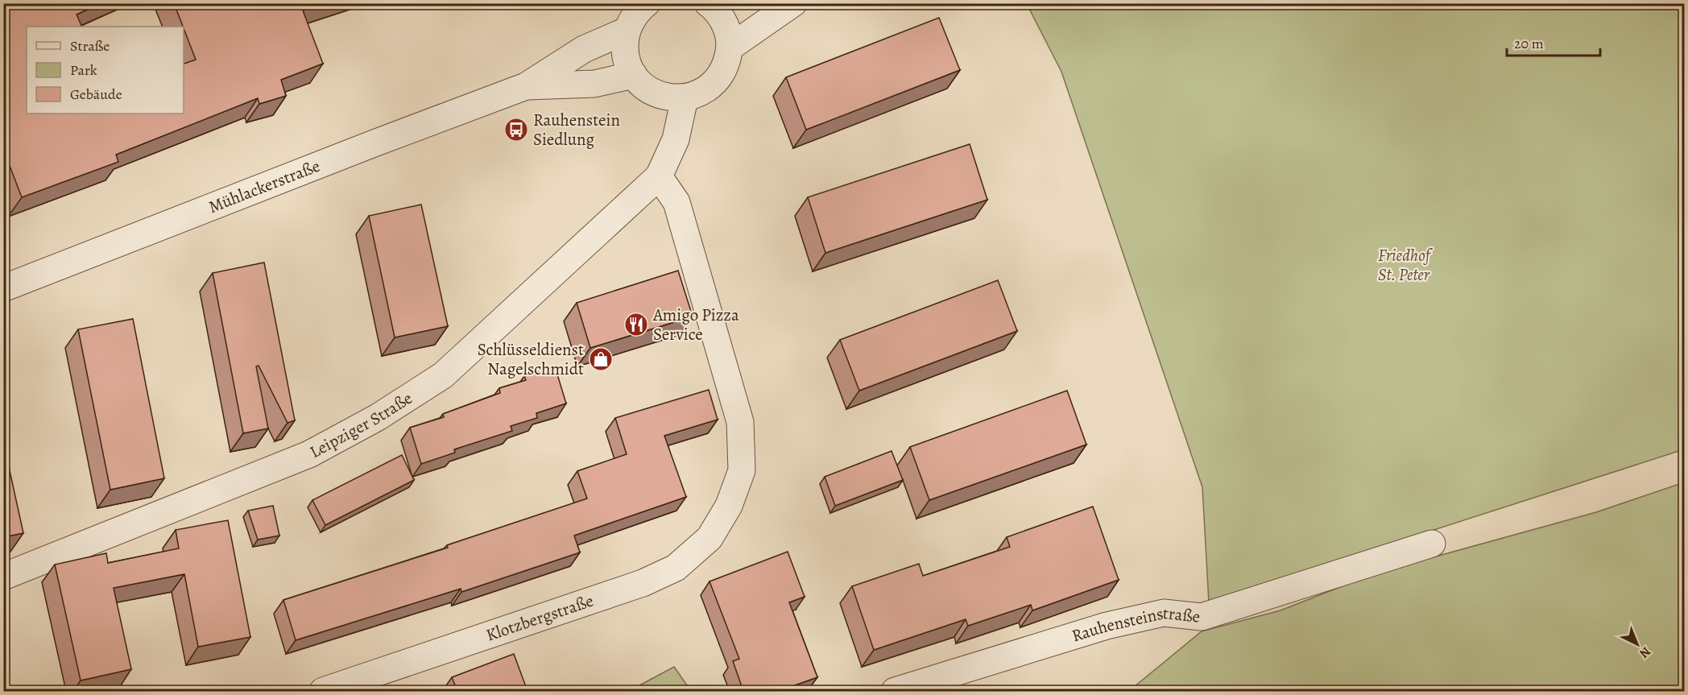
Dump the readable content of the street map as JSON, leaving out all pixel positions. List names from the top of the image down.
{
  "streets": {
    "street": [
      "Mühlackerstraße",
      "Leipziger Straße",
      "Klotzbergstraße",
      "Rauhensteinstraße"
    ]
  },
  "crossings": [
    ["Leipziger Straße", "Klotzbergstraße"]
  ],
  "parks": ["Friedhof St. Peter"],
  "places": {
    "bus stop": ["Rauhenstein Siedlung"],
    "restaurant": ["Amigo Pizza Service"],
    "shop": ["Schlüsseldienst Nagelschmidt"]
  },
  "legend": ["Straße", "Park", "Gebäude"],
  "scale_bar": "20 m",
  "north": "bottom right"
}
